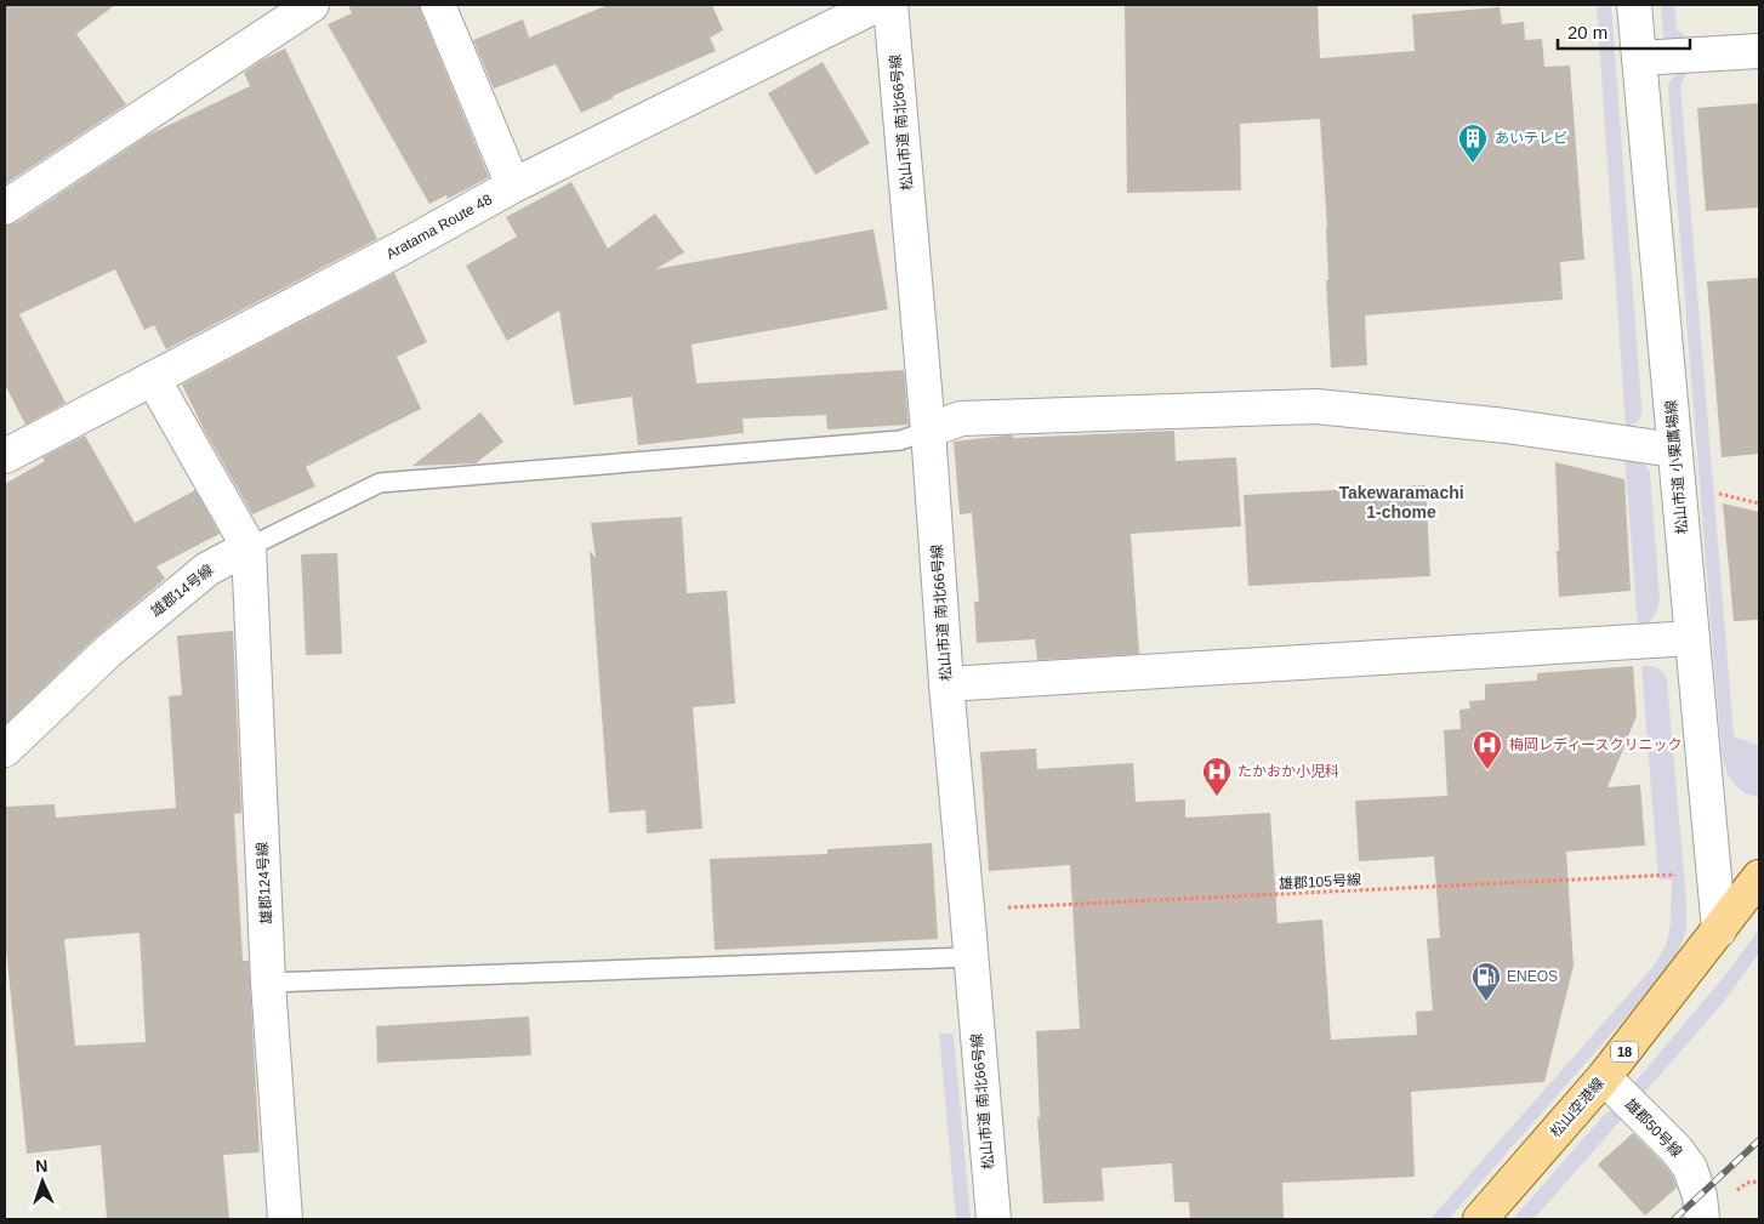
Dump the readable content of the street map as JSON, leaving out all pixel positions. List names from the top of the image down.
{
  "streets": {
    "main road": ["18", "松山空港線"],
    "street": [
      "松山市道 南北66号線",
      "Aratama Route 48",
      "松山市道 小栗鷹場線",
      "雄郡14号線",
      "雄郡124号線",
      "雄郡50号線"
    ],
    "path": ["雄郡105号線"]
  },
  "crossings": [
    ["松山市道 南北66号線", "雄郡105号線"],
    ["松山市道 小栗鷹場線", "松山空港線"],
    ["雄郡14号線", "雄郡124号線"],
    ["松山空港線", "雄郡50号線"]
  ],
  "districts": ["Takewaramachi 1-chome"],
  "places": {
    "building": ["あいテレビ"],
    "hospital": ["梅岡レディースクリニック", "たかおか小児科"],
    "fuel station": ["ENEOS"]
  },
  "scale_bar": "20 m",
  "north": "top"
}
